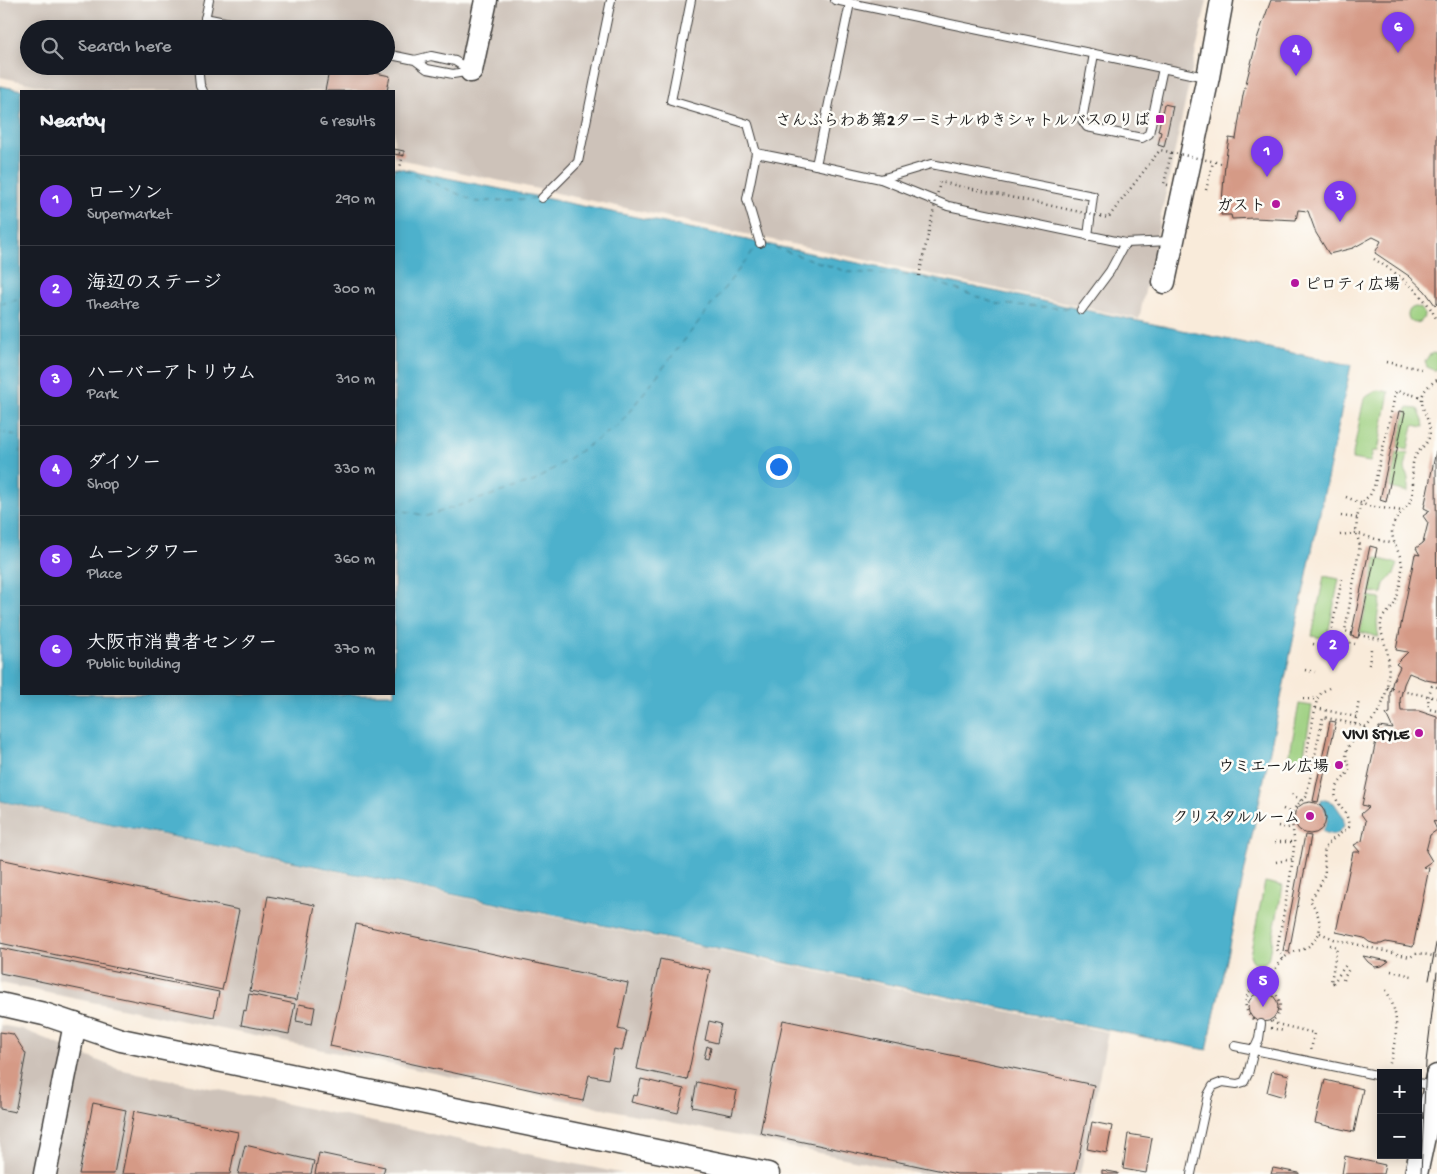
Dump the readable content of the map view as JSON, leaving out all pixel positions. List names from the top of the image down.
{
  "places": {
    "transit": ["さんふらわあ第2ターミナルゆきシャトルバスのりば"],
    "other": [
      "ガスト",
      "ピロティ広場",
      "VIVI STYLE",
      "ウミエール広場",
      "クリスタルルーム"
    ]
  },
  "page": {
    "pins": [
      "6",
      "4",
      "1",
      "3",
      "2",
      "5"
    ],
    "search": "Search here",
    "heading": ["Nearby", "6 results"],
    "list": [
      {
        "mark": "1",
        "name": "ローソン",
        "note": "Supermarket",
        "value": "290 m"
      },
      {
        "mark": "2",
        "name": "海辺のステージ",
        "note": "Theatre",
        "value": "300 m"
      },
      {
        "mark": "3",
        "name": "ハーバーアトリウム",
        "note": "Park",
        "value": "310 m"
      },
      {
        "mark": "4",
        "name": "ダイソー",
        "note": "Shop",
        "value": "330 m"
      },
      {
        "mark": "5",
        "name": "ムーンタワー",
        "note": "Place",
        "value": "360 m"
      },
      {
        "mark": "6",
        "name": "大阪市消費者センター",
        "note": "Public building",
        "value": "370 m"
      }
    ],
    "map_buttons": ["+", "−"]
  }
}
